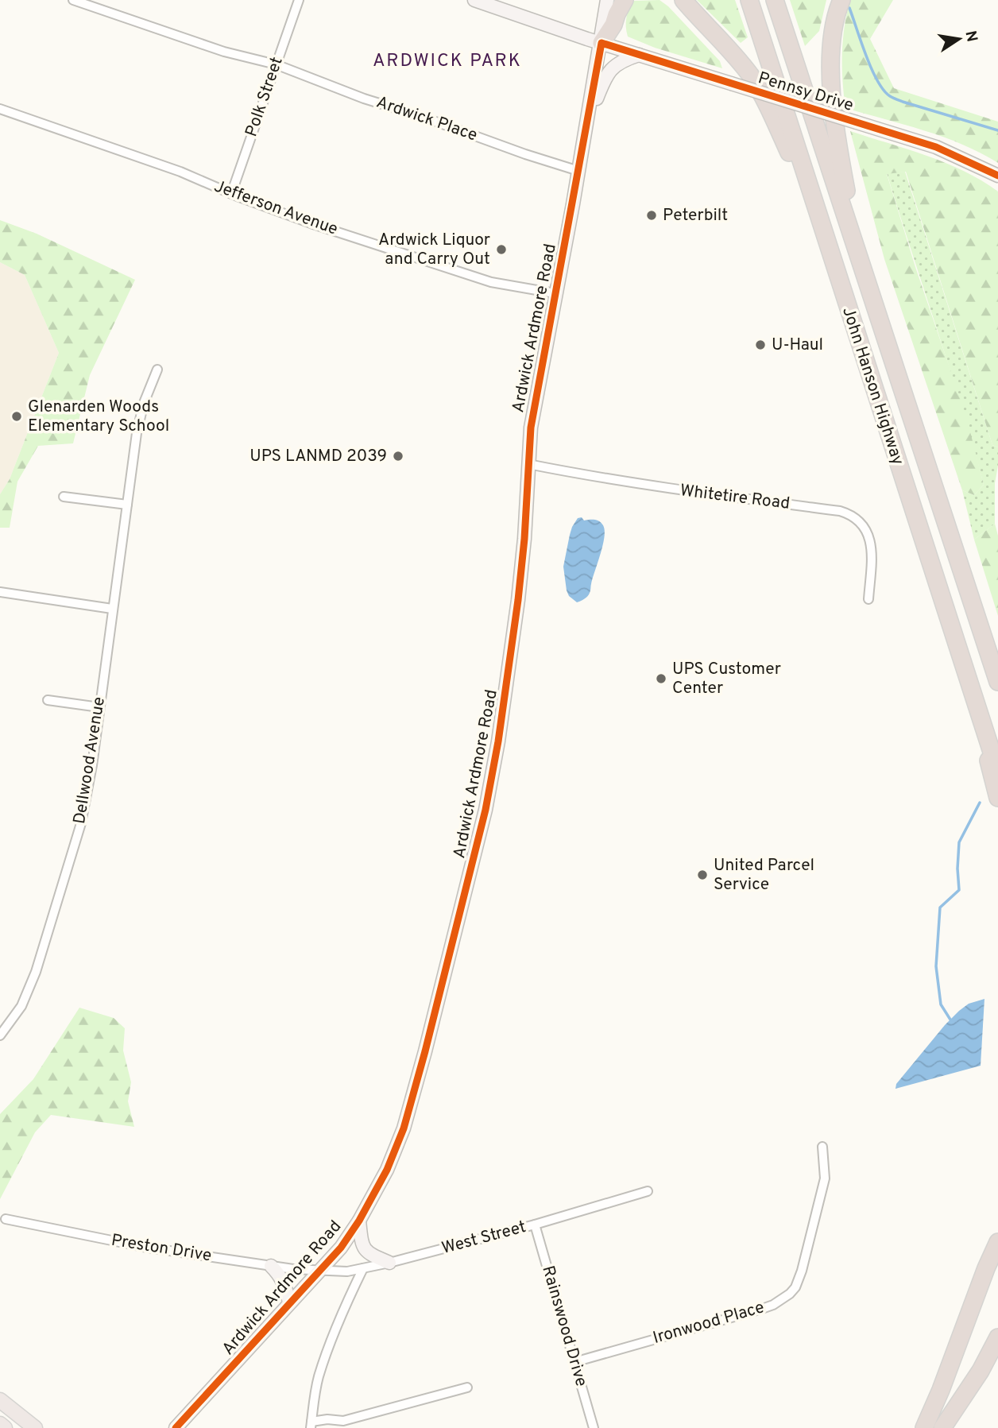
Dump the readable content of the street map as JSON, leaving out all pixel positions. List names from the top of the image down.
{
  "streets": {
    "highway": ["John Hanson Highway"],
    "main road": ["Pennsy Drive", "Ardwick Ardmore Road"],
    "street": [
      "Polk Street",
      "Ardwick Place",
      "Jefferson Avenue",
      "Whitetire Road",
      "Dellwood Avenue",
      "West Street",
      "Preston Drive",
      "Ironwood Place",
      "Rainswood Drive"
    ]
  },
  "crossings": [
    ["Pennsy Drive", "Ardwick Ardmore Road"],
    ["Polk Street", "Ardwick Place"],
    ["Polk Street", "Jefferson Avenue"],
    ["Ardwick Place", "Ardwick Ardmore Road"],
    ["Jefferson Avenue", "Ardwick Ardmore Road"],
    ["Ardwick Ardmore Road", "Whitetire Road"],
    ["Ardwick Ardmore Road", "West Street"],
    ["Ardwick Ardmore Road", "Preston Drive"],
    ["West Street", "Preston Drive"],
    ["West Street", "Rainswood Drive"],
    ["Ironwood Place", "Rainswood Drive"]
  ],
  "districts": ["ARDWICK PARK"],
  "places": [
    "Peterbilt",
    "Ardwick Liquor and Carry Out",
    "U-Haul",
    "Glenarden Woods Elementary School",
    "UPS LANMD 2039",
    "UPS Customer Center",
    "United Parcel Service"
  ],
  "north": "right"
}
